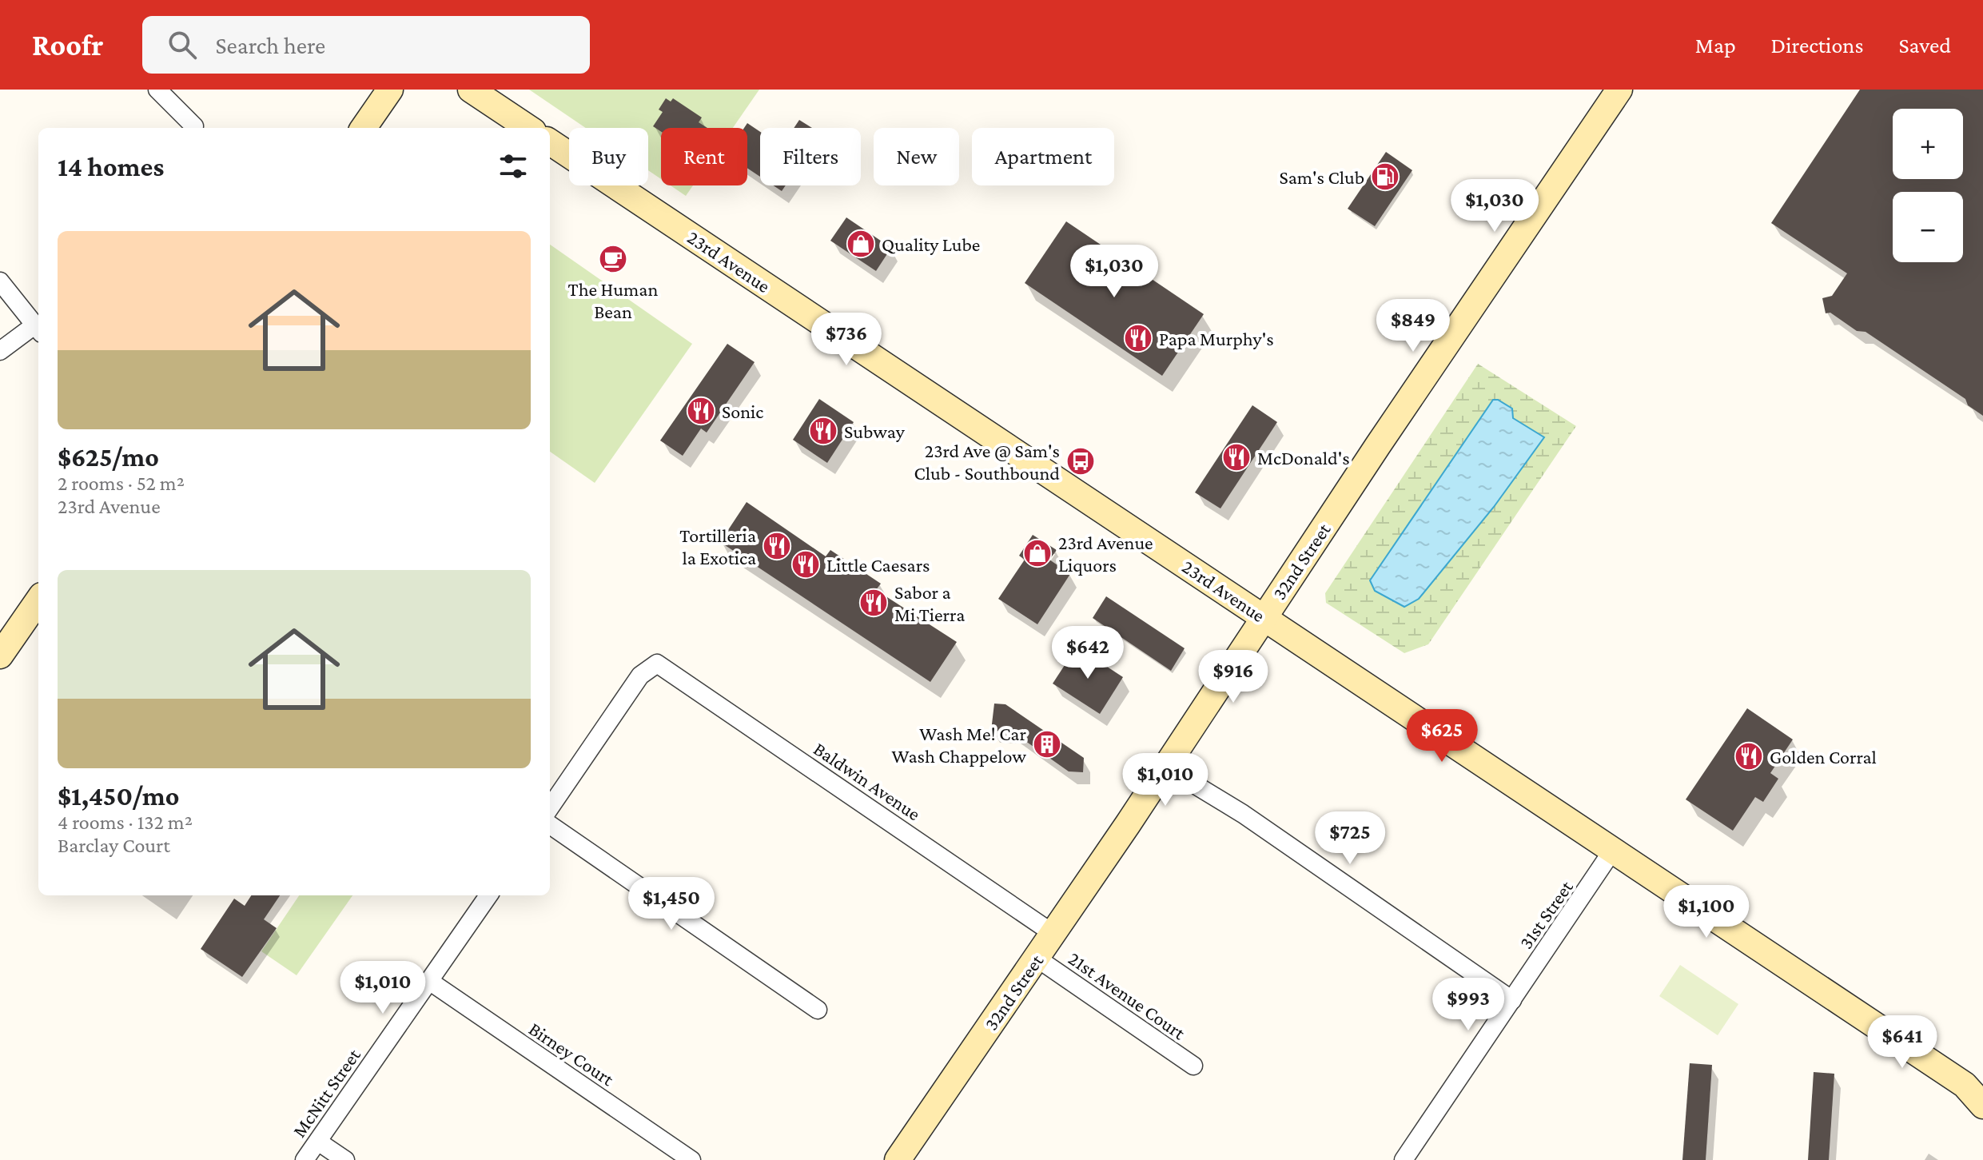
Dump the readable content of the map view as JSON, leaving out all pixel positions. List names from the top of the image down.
{
  "streets": {
    "main road": ["23rd Avenue", "32nd Street"],
    "street": [
      "Baldwin Avenue",
      "31st Street",
      "21st Avenue Court",
      "Birney Court",
      "McNitt Street"
    ]
  },
  "crossings": [
    ["23rd Avenue", "32nd Street"],
    ["23rd Avenue", "31st Street"],
    ["32nd Street", "Baldwin Avenue"],
    ["32nd Street", "21st Avenue Court"],
    ["Birney Court", "McNitt Street"]
  ],
  "places": {
    "fuel station": ["Sam's Club"],
    "shop": ["Quality Lube", "23rd Avenue Liquors"],
    "cafe": ["The Human Bean"],
    "restaurant": [
      "Papa Murphy's",
      "Sonic",
      "Subway",
      "McDonald's",
      "Tortilleria la Exotica",
      "Little Caesars",
      "Sabor a Mi Tierra",
      "Golden Corral"
    ],
    "bus stop": ["23rd Ave @ Sam's Club - Southbound"],
    "building": ["Wash Me! Car Wash Chappelow"]
  },
  "page": {
    "header": "Roofr",
    "search": "Search here",
    "nav": ["Map", "Directions", "Saved"],
    "map_buttons": ["+", "−"],
    "chip": [
      "Buy",
      "Rent",
      "Filters",
      "New",
      "Apartment"
    ],
    "heading": "14 homes",
    "price": [
      "$1,030",
      "$1,030",
      "$849",
      "$736",
      "$642",
      "$916",
      "$625",
      "$1,010",
      "$725",
      "$1,450",
      "$1,100",
      "$1,010",
      "$993",
      "$641"
    ],
    "list": [
      {
        "name": "$625/mo",
        "note": "2 rooms · 52 m² · 23rd Avenue"
      },
      {
        "name": "$1,450/mo",
        "note": "4 rooms · 132 m² · Barclay Court"
      }
    ]
  }
}
